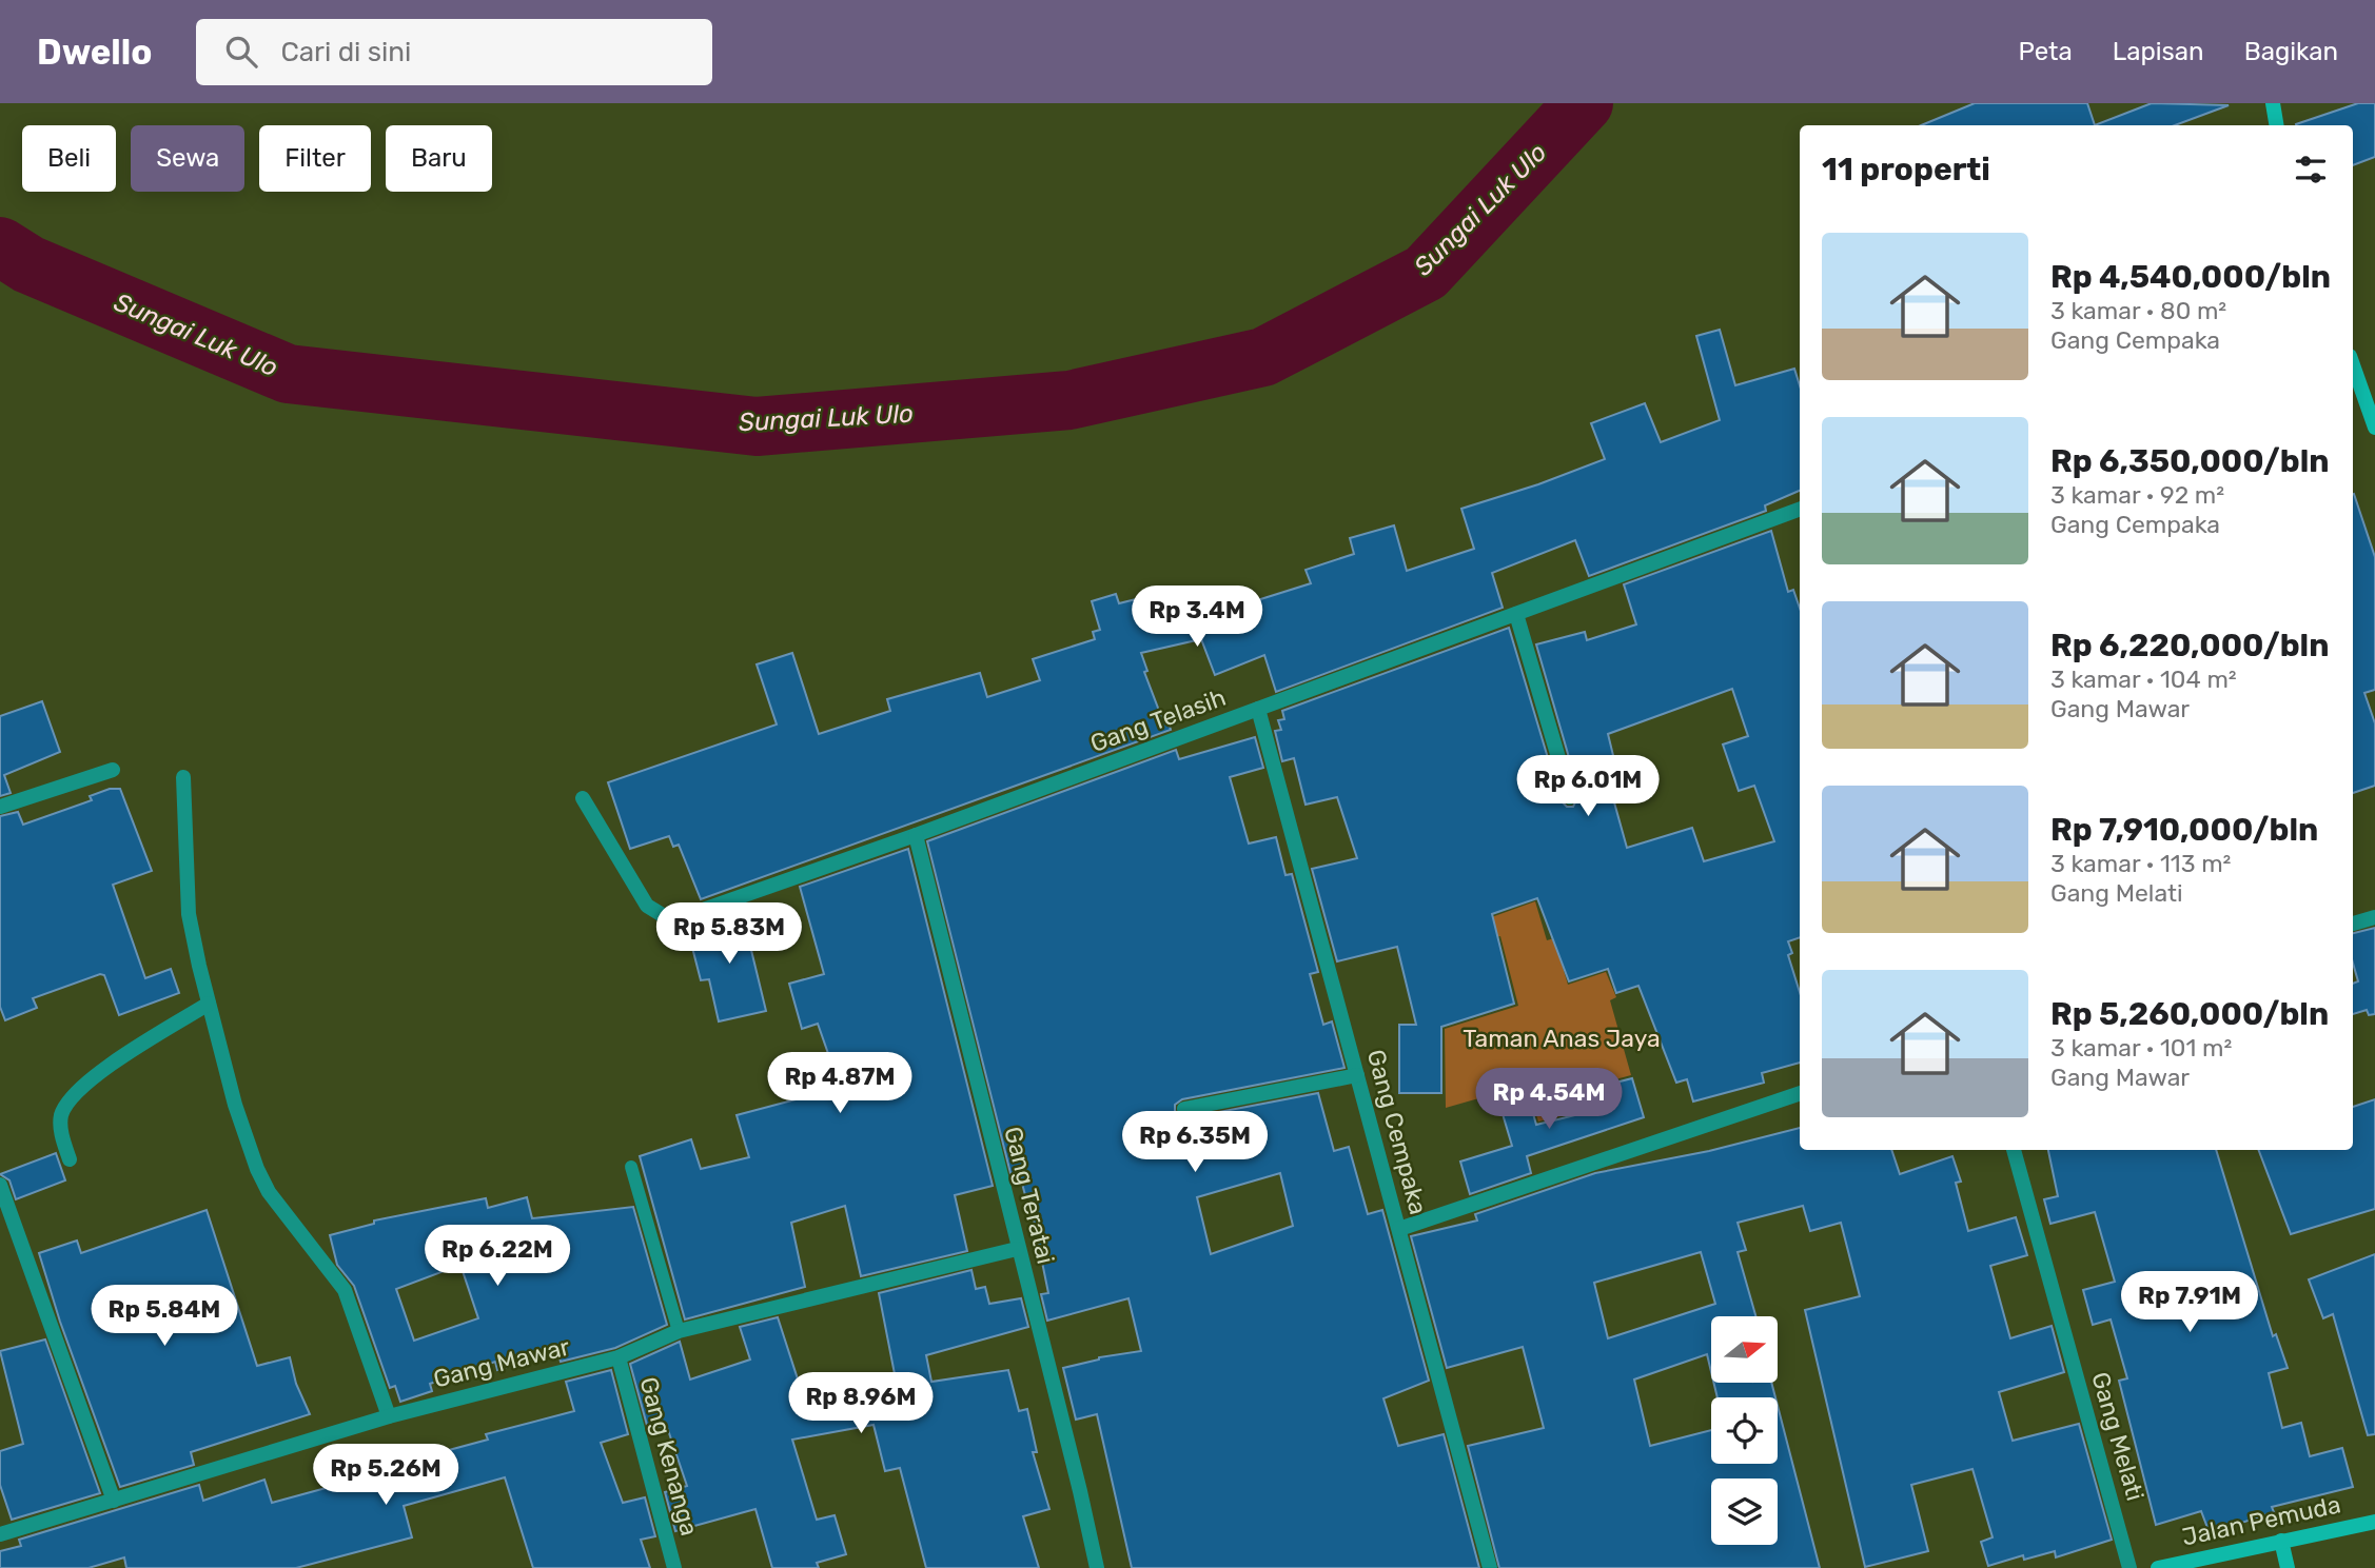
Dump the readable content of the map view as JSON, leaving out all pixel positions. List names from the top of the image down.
{
  "streets": {
    "main road": ["Jalan Pemuda"],
    "street": [
      "Gang Telasih",
      "Gang Cempaka",
      "Gang Teratai",
      "Gang Mawar",
      "Gang Melati",
      "Gang Kenanga"
    ]
  },
  "crossings": [
    ["Gang Telasih", "Gang Cempaka"],
    ["Gang Telasih", "Gang Teratai"],
    ["Gang Teratai", "Gang Mawar"],
    ["Gang Mawar", "Gang Kenanga"]
  ],
  "water": ["Sungai Luk Ulo"],
  "parks": ["Taman Anas Jaya"],
  "north": "right",
  "page": {
    "header": "Dwello",
    "search": "Cari di sini",
    "nav": ["Peta", "Lapisan", "Bagikan"],
    "chip": [
      "Beli",
      "Sewa",
      "Filter",
      "Baru"
    ],
    "heading": "11 properti",
    "list": [
      {
        "name": "Rp 4,540,000/bln",
        "note": "3 kamar · 80 m² · Gang Cempaka"
      },
      {
        "name": "Rp 6,350,000/bln",
        "note": "3 kamar · 92 m² · Gang Cempaka"
      },
      {
        "name": "Rp 6,220,000/bln",
        "note": "3 kamar · 104 m² · Gang Mawar"
      },
      {
        "name": "Rp 7,910,000/bln",
        "note": "3 kamar · 113 m² · Gang Melati"
      },
      {
        "name": "Rp 5,260,000/bln",
        "note": "3 kamar · 101 m² · Gang Mawar"
      }
    ],
    "price": [
      "Rp 3.4M",
      "Rp 6.01M",
      "Rp 5.83M",
      "Rp 4.87M",
      "Rp 4.54M",
      "Rp 6.35M",
      "Rp 6.22M",
      "Rp 7.91M",
      "Rp 5.84M",
      "Rp 8.96M",
      "Rp 5.26M"
    ]
  }
}
